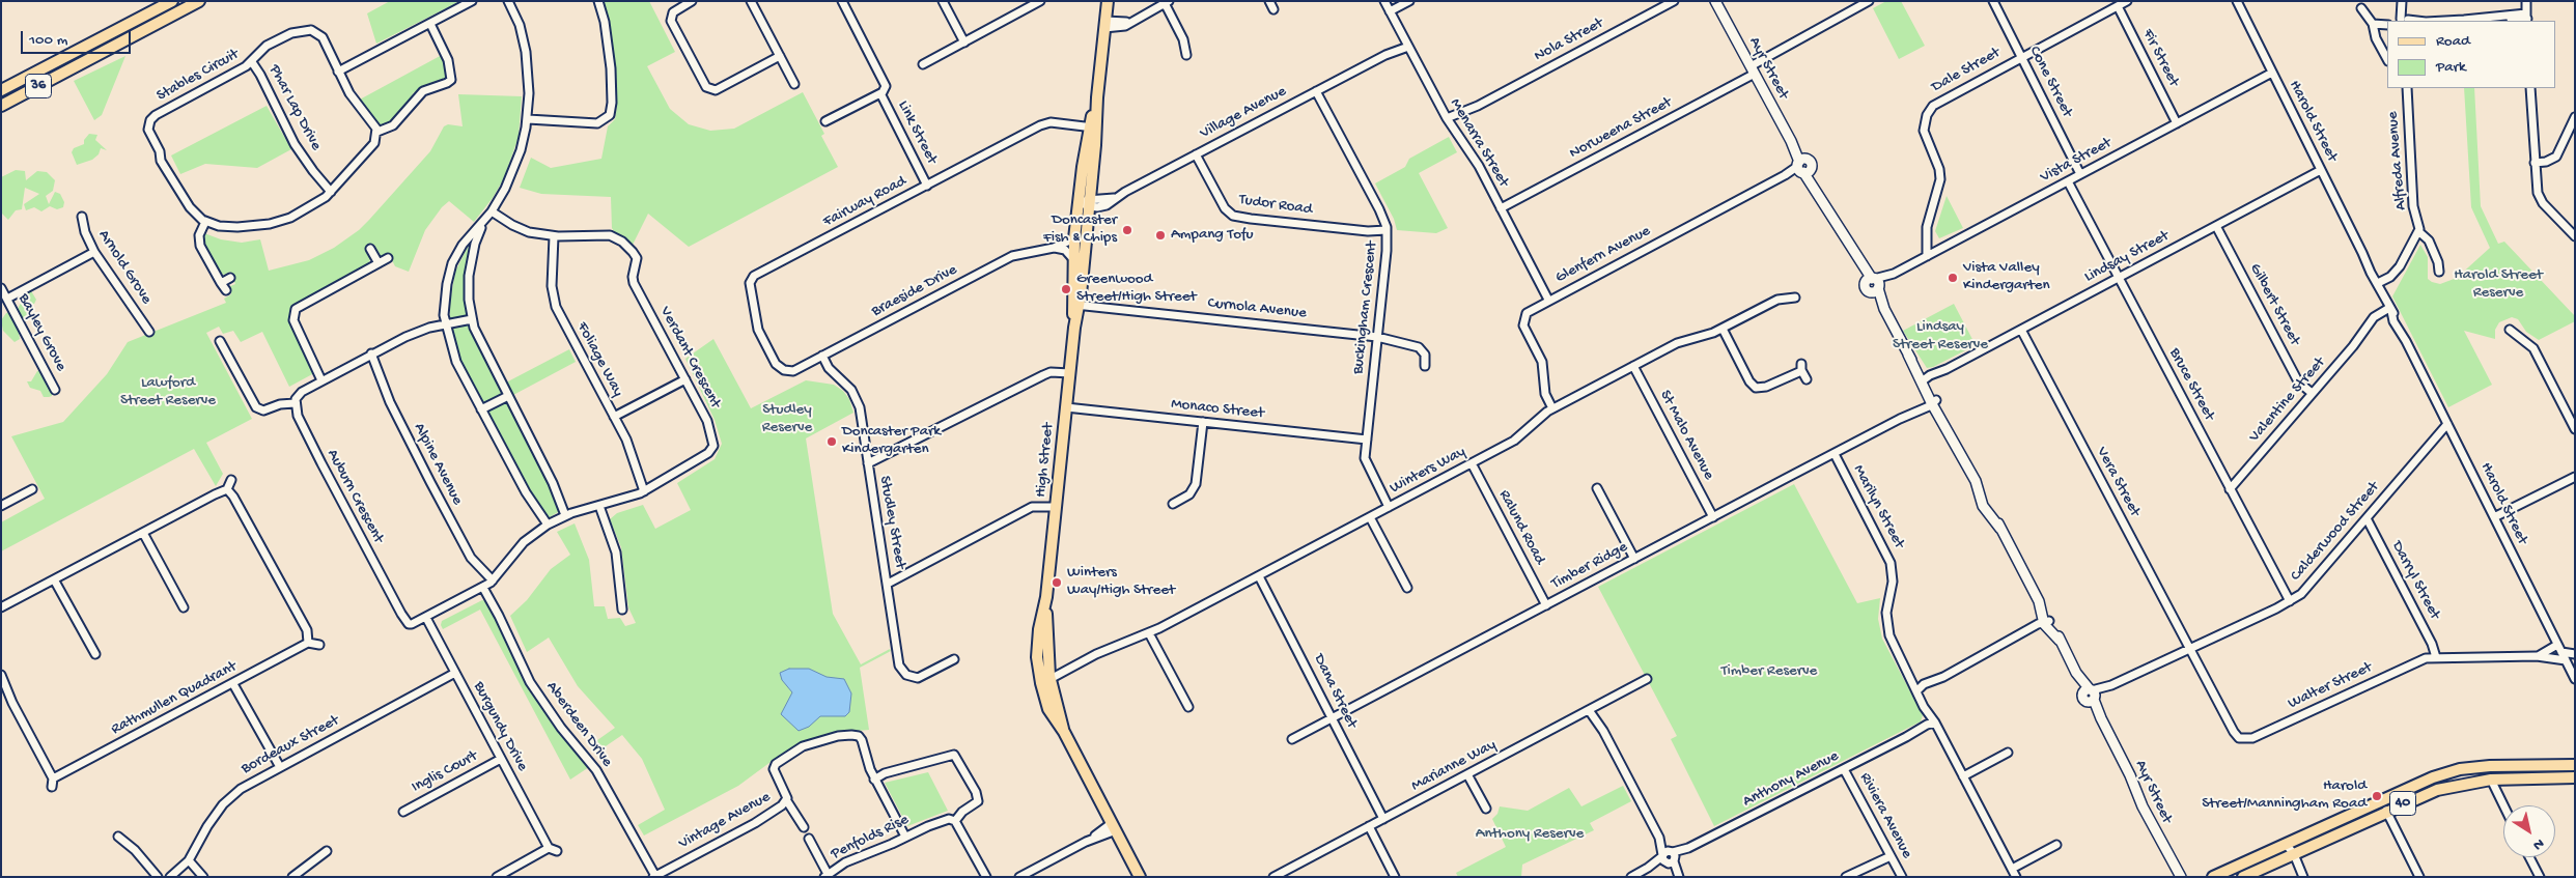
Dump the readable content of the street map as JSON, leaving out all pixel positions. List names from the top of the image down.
{
  "streets": {
    "main road": ["36", "High Street", "40"],
    "street": [
      "Nola Street",
      "Fir Street",
      "Ayr Street",
      "Dale Street",
      "Stables Circuit",
      "Cone Street",
      "Phar Lap Drive",
      "Village Avenue",
      "Harold Street",
      "Norweena Street",
      "Link Street",
      "Menarra Street",
      "Vista Street",
      "Alfreda Avenue",
      "Fairway Road",
      "Tudor Road",
      "Glenfern Avenue",
      "Lindsay Street",
      "Arnold Grove",
      "Braeside Drive",
      "Gilbert Street",
      "Buckingham Crescent",
      "Curnola Avenue",
      "Bayley Grove",
      "Verdant Crescent",
      "Foliage Way",
      "Bruce Street",
      "Valentine Street",
      "Monaco Street",
      "St Malo Avenue",
      "Alpine Avenue",
      "Winters Way",
      "Vera Street",
      "Auburn Crescent",
      "Marilyn Street",
      "Studley Street",
      "Ralund Road",
      "Calderwood Street",
      "Timber Ridge",
      "Darryl Street",
      "Walter Street",
      "Dana Street",
      "Rathmullen Quadrant",
      "Aberdeen Drive",
      "Burgundy Drive",
      "Bordeaux Street",
      "Marianne Way",
      "Inglis Court",
      "Anthony Avenue",
      "Riviera Avenue",
      "Vintage Avenue",
      "Penfolds Rise"
    ]
  },
  "crossings": [
    ["Nola Street", "Menarra Street"],
    ["Fir Street", "Dale Street"],
    ["Fir Street", "Vista Street"],
    ["Ayr Street", "Norweena Street"],
    ["Ayr Street", "Vista Street"],
    ["Ayr Street", "Glenfern Avenue"],
    ["Ayr Street", "Lindsay Street"],
    ["Ayr Street", "Calderwood Street"],
    ["Ayr Street", "Timber Ridge"],
    ["Dale Street", "Cone Street"],
    ["Dale Street", "Vista Street"],
    ["Stables Circuit", "Phar Lap Drive"],
    ["Cone Street", "Vista Street"],
    ["Village Avenue", "Menarra Street"],
    ["Village Avenue", "Tudor Road"],
    ["Village Avenue", "Buckingham Crescent"],
    ["Village Avenue", "High Street"],
    ["Harold Street", "Vista Street"],
    ["Harold Street", "Alfreda Avenue"],
    ["Harold Street", "Lindsay Street"],
    ["Harold Street", "Valentine Street"],
    ["Harold Street", "Calderwood Street"],
    ["Harold Street", "Walter Street"],
    ["Norweena Street", "Menarra Street"],
    ["Link Street", "Fairway Road"],
    ["Menarra Street", "Glenfern Avenue"],
    ["Vista Street", "Bruce Street"],
    ["Fairway Road", "Braeside Drive"],
    ["Fairway Road", "High Street"],
    ["Tudor Road", "Buckingham Crescent"],
    ["Glenfern Avenue", "Winters Way"],
    ["Lindsay Street", "Gilbert Street"],
    ["Lindsay Street", "Bruce Street"],
    ["Lindsay Street", "Vera Street"],
    ["Braeside Drive", "High Street"],
    ["Braeside Drive", "Studley Street"],
    ["Gilbert Street", "Valentine Street"],
    ["Buckingham Crescent", "Curnola Avenue"],
    ["Buckingham Crescent", "Monaco Street"],
    ["Buckingham Crescent", "Winters Way"],
    ["Curnola Avenue", "High Street"],
    ["Verdant Crescent", "Foliage Way"],
    ["Bruce Street", "Valentine Street"],
    ["Bruce Street", "Calderwood Street"],
    ["Monaco Street", "High Street"],
    ["St Malo Avenue", "Winters Way"],
    ["St Malo Avenue", "Timber Ridge"],
    ["High Street", "Winters Way"],
    ["Winters Way", "Ralund Road"],
    ["Winters Way", "Dana Street"],
    ["Vera Street", "Calderwood Street"],
    ["Vera Street", "Walter Street"],
    ["Auburn Crescent", "Burgundy Drive"],
    ["Marilyn Street", "Timber Ridge"],
    ["Marilyn Street", "Anthony Avenue"],
    ["Ralund Road", "Timber Ridge"],
    ["Calderwood Street", "Darryl Street"],
    ["Calderwood Street", "Walter Street"],
    ["Timber Ridge", "Dana Street"],
    ["Darryl Street", "Walter Street"],
    ["Dana Street", "Marianne Way"],
    ["Aberdeen Drive", "Vintage Avenue"],
    ["Burgundy Drive", "Bordeaux Street"],
    ["Burgundy Drive", "Inglis Court"],
    ["Anthony Avenue", "Riviera Avenue"],
    ["Vintage Avenue", "Penfolds Rise"]
  ],
  "parks": [
    "Harold Street Reserve",
    "Lindsay Street Reserve",
    "Lawford Street Reserve",
    "Studley Reserve",
    "Timber Reserve",
    "Anthony Reserve"
  ],
  "places": [
    "Doncaster Fish & Chips",
    "Ampang Tofu",
    "Vista Valley Kindergarten",
    "Greenwood Street/High Street",
    "Doncaster Park Kindergarten",
    "Winters Way/High Street",
    "Harold Street/Manningham Road"
  ],
  "legend": ["Road", "Park"],
  "scale_bar": "100 m",
  "north": "bottom right"
}
